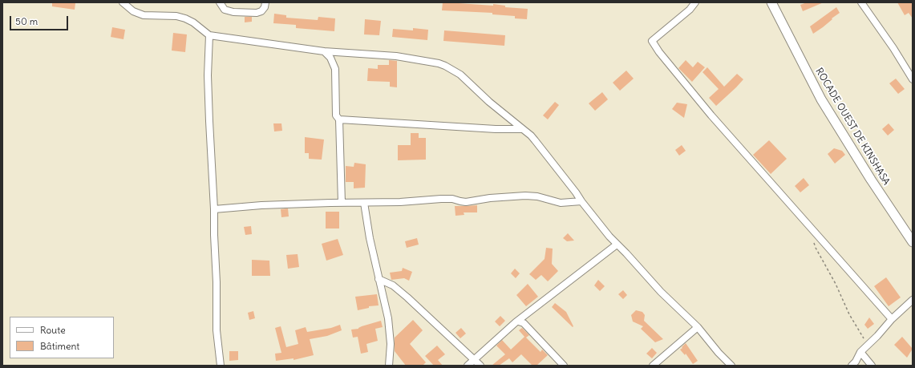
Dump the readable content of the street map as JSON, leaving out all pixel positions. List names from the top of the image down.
{
  "streets": {
    "main road": ["ROCADE OUEST DE KINSHASA"]
  },
  "legend": ["Route", "Bâtiment"],
  "scale_bar": "50 m"
}
